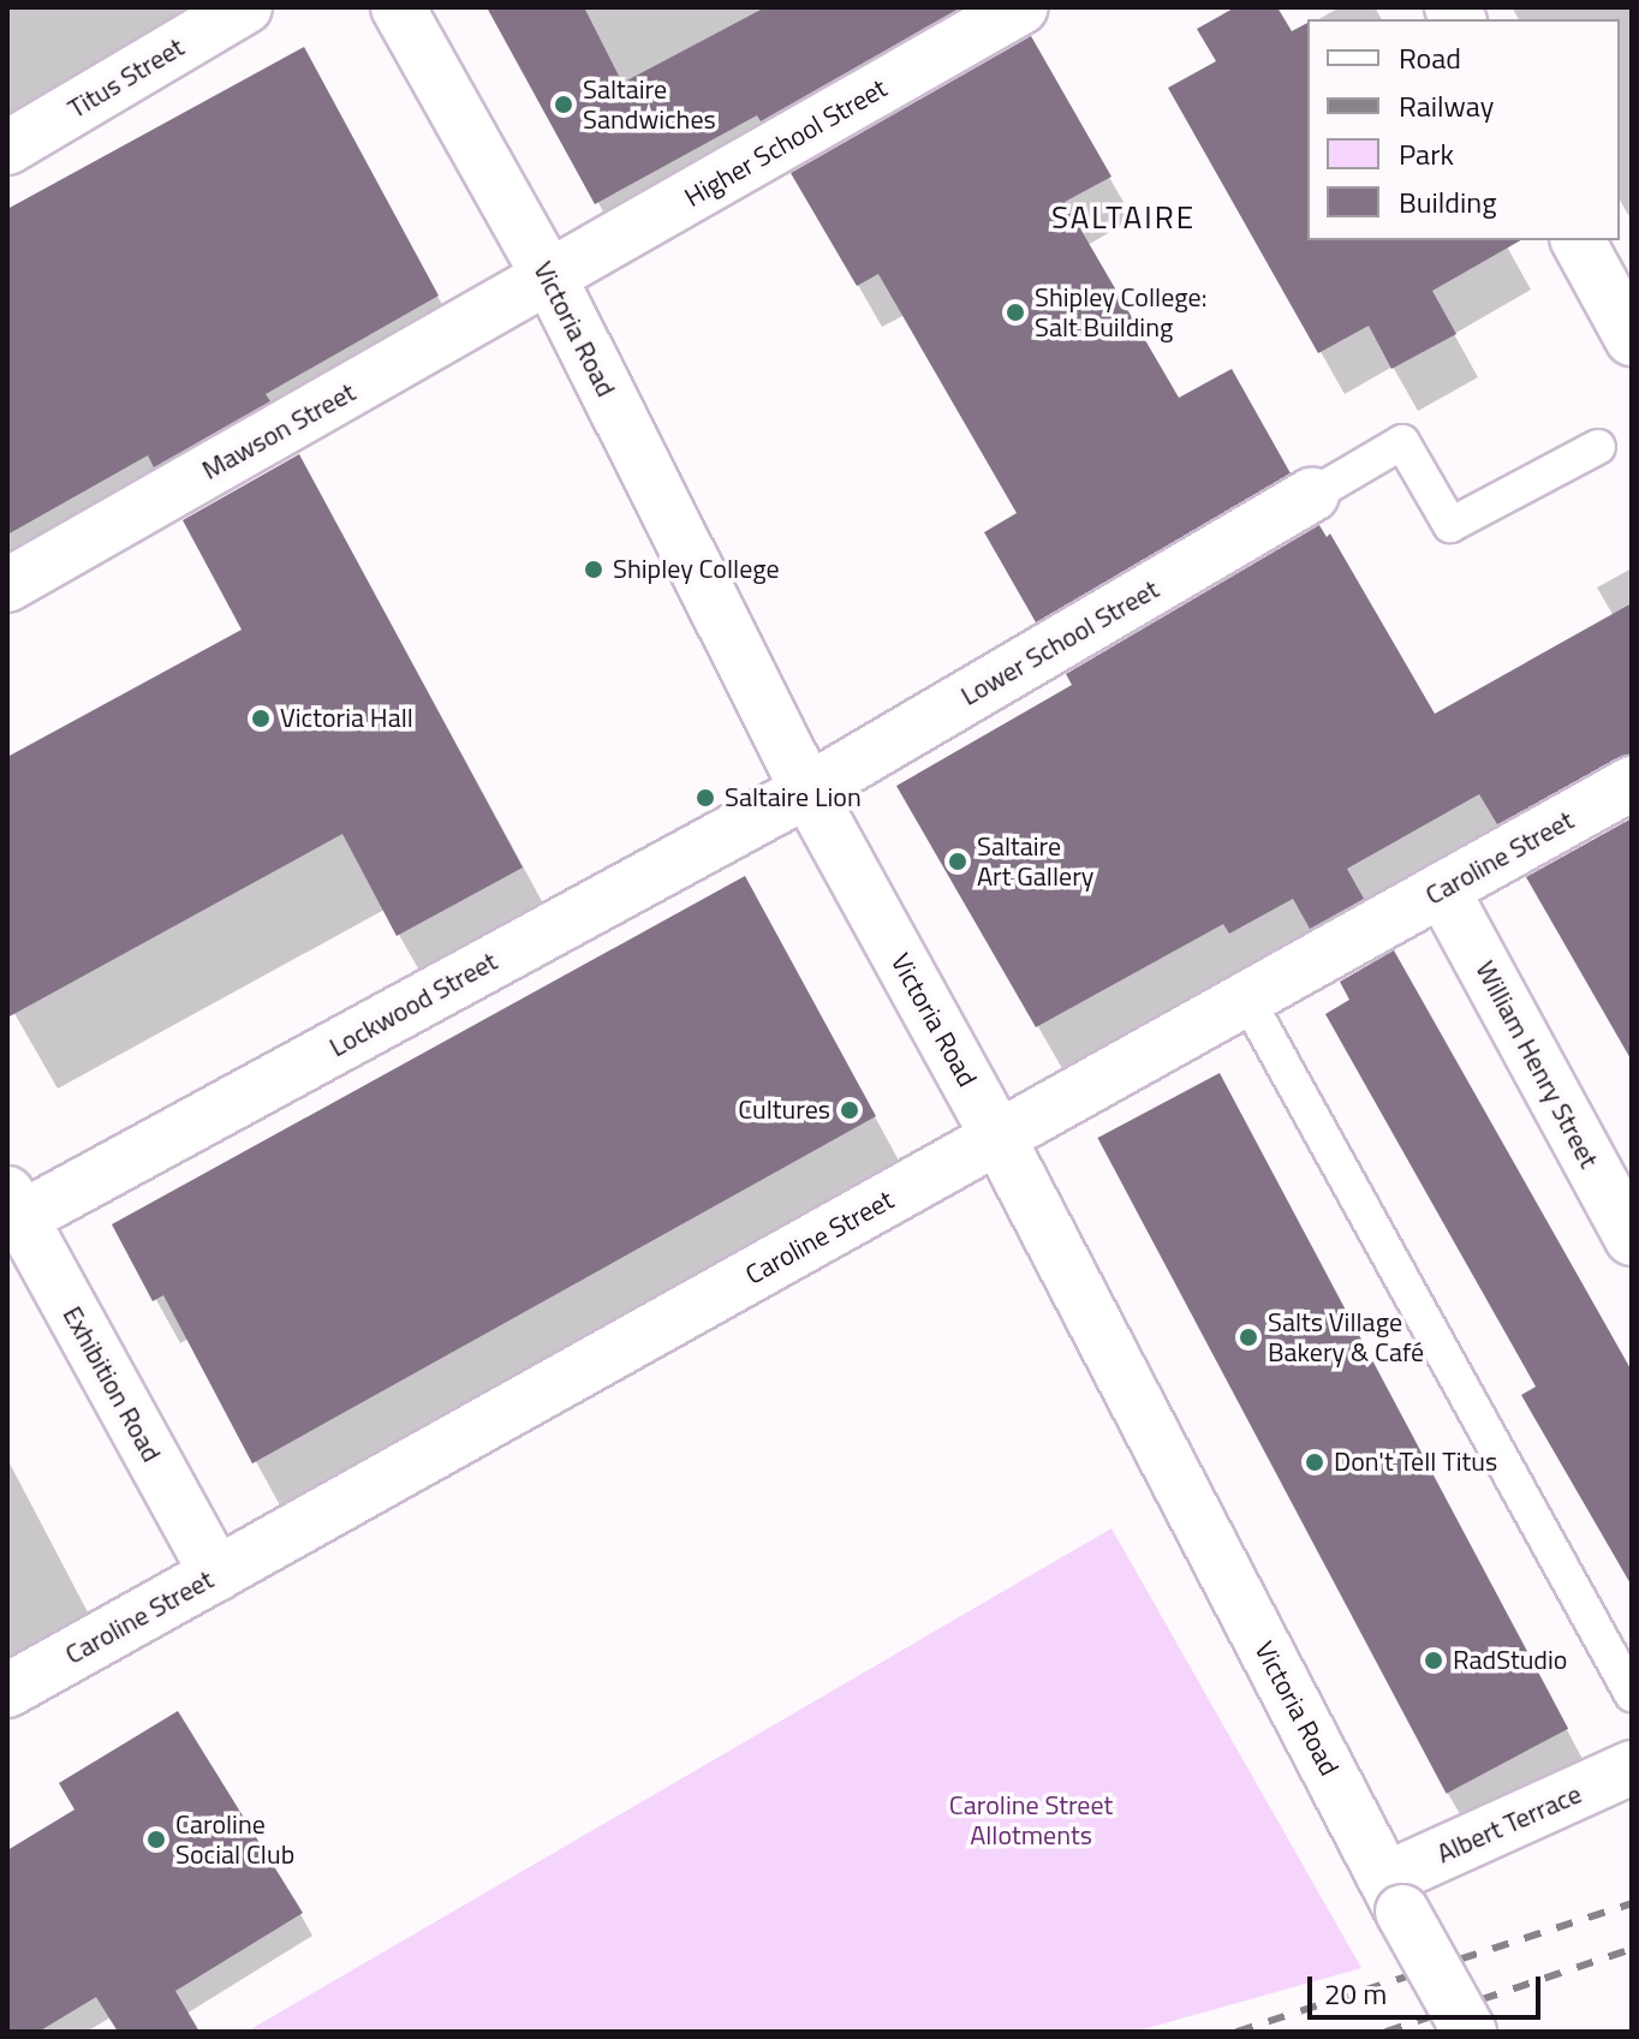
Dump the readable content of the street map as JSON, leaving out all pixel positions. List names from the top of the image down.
{
  "streets": {
    "street": [
      "Titus Street",
      "Higher School Street",
      "Victoria Road",
      "Mawson Street",
      "Lower School Street",
      "Caroline Street",
      "Lockwood Street",
      "William Henry Street",
      "Exhibition Road",
      "Albert Terrace"
    ]
  },
  "crossings": [
    ["Higher School Street", "Victoria Road"],
    ["Higher School Street", "Mawson Street"],
    ["Victoria Road", "Mawson Street"],
    ["Victoria Road", "Lower School Street"],
    ["Victoria Road", "Caroline Street"],
    ["Victoria Road", "Lockwood Street"],
    ["Victoria Road", "Albert Terrace"],
    ["Lower School Street", "Lockwood Street"],
    ["Caroline Street", "William Henry Street"],
    ["Caroline Street", "Exhibition Road"],
    ["Lockwood Street", "Exhibition Road"]
  ],
  "districts": ["SALTAIRE"],
  "parks": ["Caroline Street Allotments"],
  "places": [
    "Saltaire Sandwiches",
    "Shipley College: Salt Building",
    "Shipley College",
    "Victoria Hall",
    "Saltaire Lion",
    "Saltaire Art Gallery",
    "Cultures",
    "Salts Village Bakery & Café",
    "Don't Tell Titus",
    "RadStudio",
    "Caroline Social Club"
  ],
  "legend": [
    "Road",
    "Railway",
    "Park",
    "Building"
  ],
  "scale_bar": "20 m"
}
